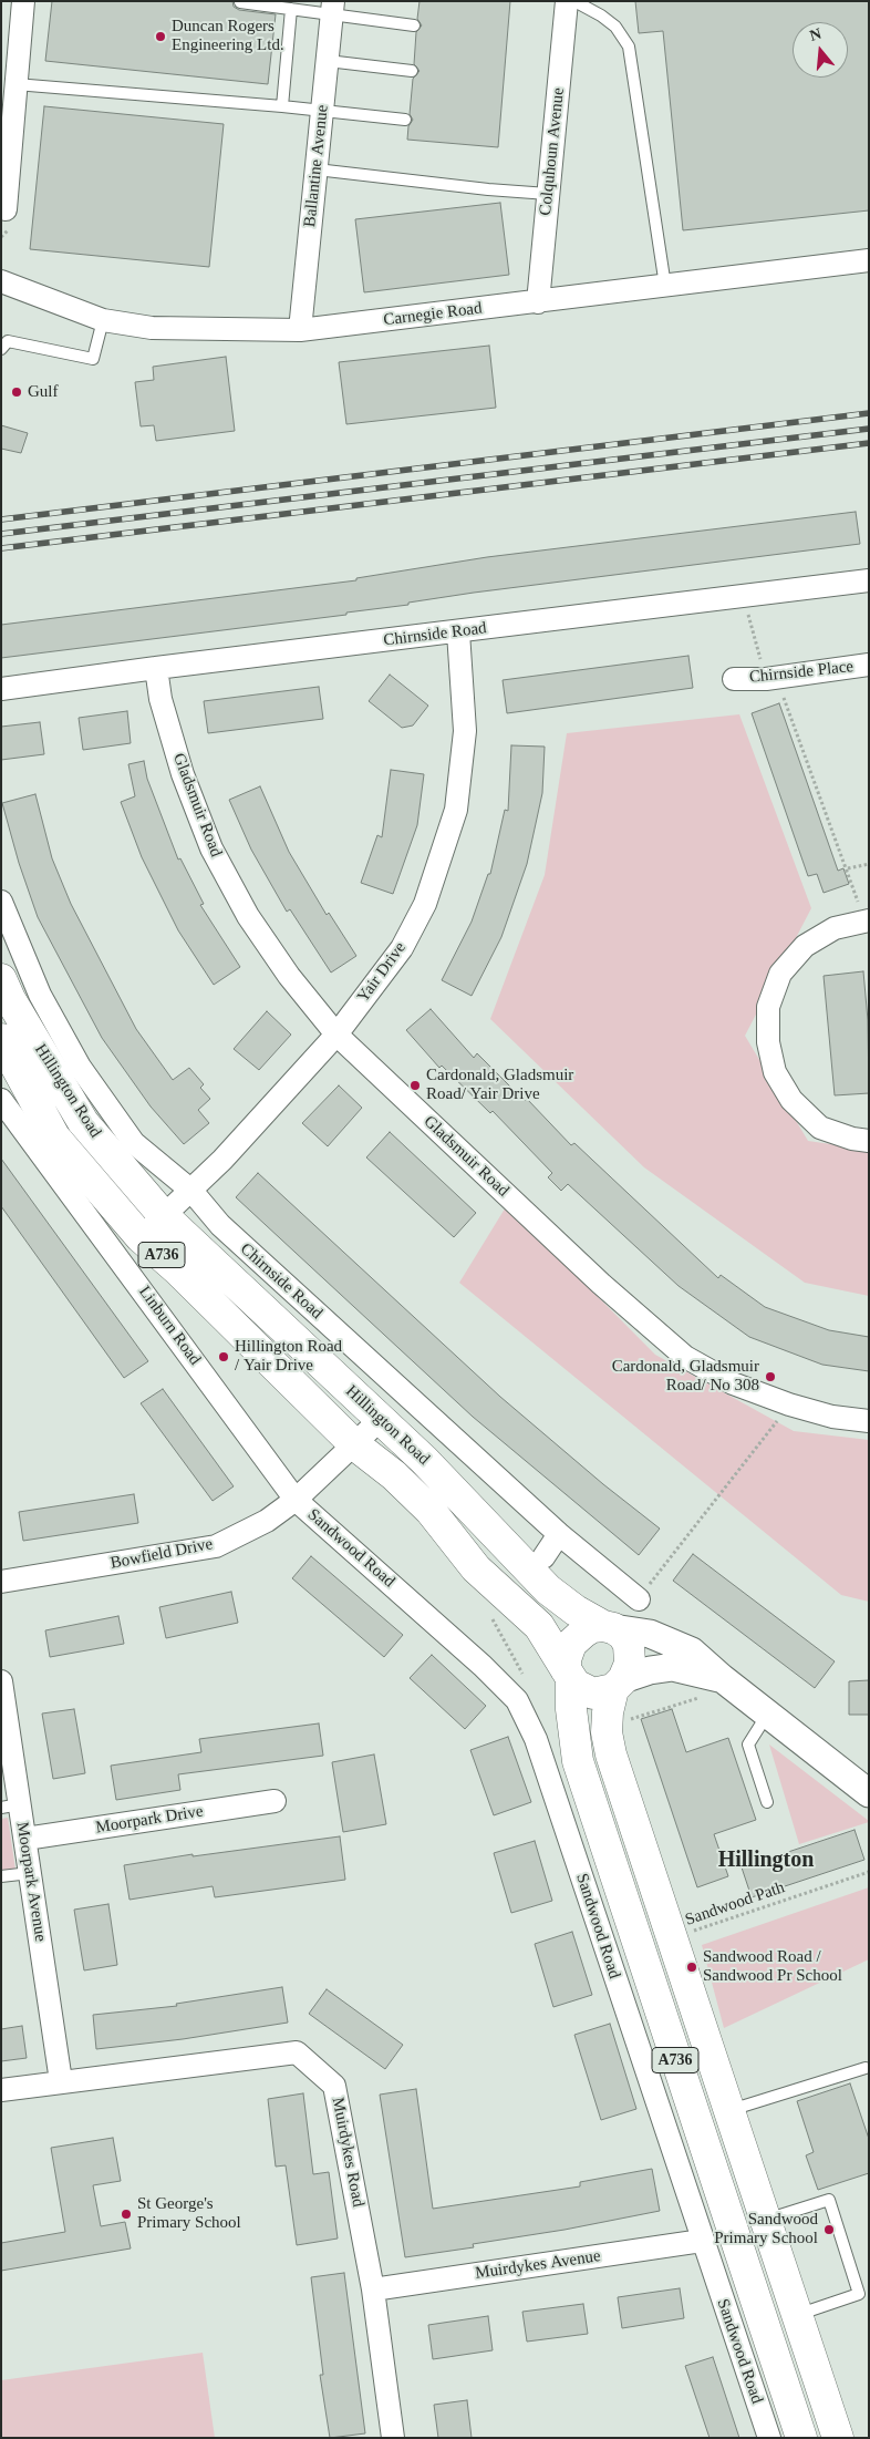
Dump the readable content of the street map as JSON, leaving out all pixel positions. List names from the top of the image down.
{
  "streets": {
    "main road": ["Hillington Road", "A736", "Sandwood Road"],
    "street": [
      "Colquhoun Avenue",
      "Ballantine Avenue",
      "Carnegie Road",
      "Chirnside Road",
      "Chirnside Place",
      "Gladsmuir Road",
      "Yair Drive",
      "Linburn Road",
      "Bowfield Drive",
      "Moorpark Drive",
      "Moorpark Avenue",
      "Muirdykes Road",
      "Muirdykes Avenue"
    ],
    "path": ["Sandwood Path"]
  },
  "crossings": [
    ["Colquhoun Avenue", "Carnegie Road"],
    ["Ballantine Avenue", "Carnegie Road"],
    ["Chirnside Road", "Gladsmuir Road"],
    ["Chirnside Road", "Yair Drive"],
    ["Gladsmuir Road", "Yair Drive"],
    ["Yair Drive", "Hillington Road"],
    ["Hillington Road", "A736"],
    ["Hillington Road", "Sandwood Road"],
    ["Hillington Road", "Bowfield Drive"],
    ["A736", "Sandwood Road"],
    ["A736", "Sandwood Path"],
    ["Linburn Road", "Sandwood Road"],
    ["Linburn Road", "Bowfield Drive"],
    ["Sandwood Road", "Bowfield Drive"],
    ["Sandwood Road", "Muirdykes Avenue"],
    ["Moorpark Drive", "Moorpark Avenue"],
    ["Moorpark Avenue", "Muirdykes Road"],
    ["Muirdykes Road", "Muirdykes Avenue"]
  ],
  "districts": ["Hillington"],
  "places": [
    "Duncan Rogers Engineering Ltd.",
    "Gulf",
    "Cardonald, Gladsmuir Road/ Yair Drive",
    "Hillington Road / Yair Drive",
    "Cardonald, Gladsmuir Road/ No 308",
    "Sandwood Road / Sandwood Pr School",
    "St George's Primary School",
    "Sandwood Primary School"
  ],
  "north": "top"
}
